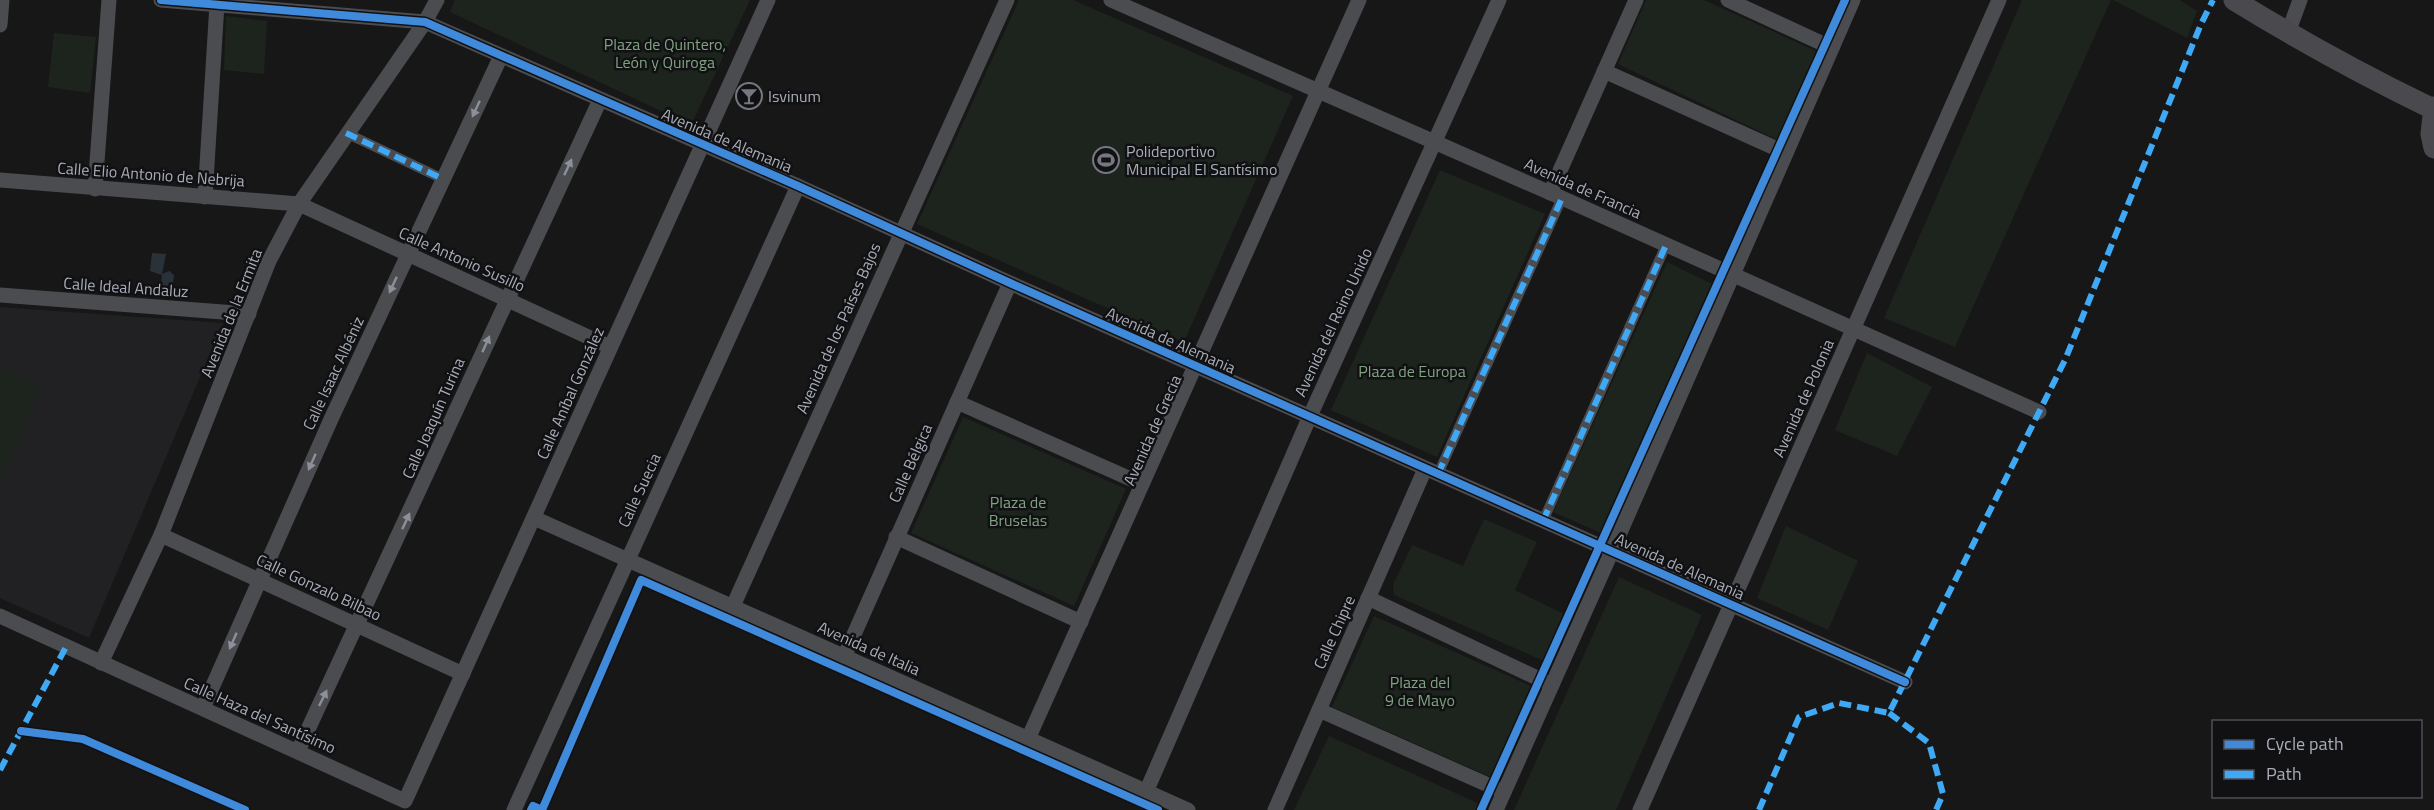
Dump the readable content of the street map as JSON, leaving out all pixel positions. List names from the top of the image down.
{
  "streets": {
    "street": [
      "Avenida de Alemania",
      "Calle Elio Antonio de Nebrija",
      "Avenida de Francia",
      "Calle Antonio Susillo",
      "Calle Ideal Andaluz",
      "Avenida de la Ermita",
      "Avenida del Reino Unido",
      "Avenida de los Países Bajos",
      "Calle Isaac Albéniz",
      "Calle Aníbal González",
      "Avenida de Polonia",
      "Calle Joaquín Turina",
      "Avenida de Grecia",
      "Calle Bélgica",
      "Calle Suecia",
      "Calle Gonzalo Bilbao",
      "Calle Chipre",
      "Avenida de Italia",
      "Calle Haza del Santísimo"
    ]
  },
  "crossings": [
    ["Avenida de Alemania", "Avenida de la Ermita"],
    ["Avenida de Alemania", "Avenida del Reino Unido"],
    ["Avenida de Alemania", "Avenida de los Países Bajos"],
    ["Avenida de Alemania", "Calle Isaac Albéniz"],
    ["Avenida de Alemania", "Calle Aníbal González"],
    ["Avenida de Alemania", "Avenida de Polonia"],
    ["Avenida de Alemania", "Calle Joaquín Turina"],
    ["Avenida de Alemania", "Avenida de Grecia"],
    ["Avenida de Alemania", "Calle Bélgica"],
    ["Avenida de Alemania", "Calle Suecia"],
    ["Avenida de Alemania", "Calle Chipre"],
    ["Calle Elio Antonio de Nebrija", "Calle Antonio Susillo"],
    ["Calle Elio Antonio de Nebrija", "Avenida de la Ermita"],
    ["Avenida de Francia", "Avenida del Reino Unido"],
    ["Avenida de Francia", "Avenida de Polonia"],
    ["Avenida de Francia", "Avenida de Grecia"],
    ["Calle Antonio Susillo", "Avenida de la Ermita"],
    ["Calle Antonio Susillo", "Calle Isaac Albéniz"],
    ["Calle Antonio Susillo", "Calle Aníbal González"],
    ["Calle Antonio Susillo", "Calle Joaquín Turina"],
    ["Calle Ideal Andaluz", "Avenida de la Ermita"],
    ["Avenida de la Ermita", "Calle Gonzalo Bilbao"],
    ["Avenida de la Ermita", "Calle Haza del Santísimo"],
    ["Avenida del Reino Unido", "Avenida de Italia"],
    ["Avenida de los Países Bajos", "Avenida de Italia"],
    ["Calle Isaac Albéniz", "Calle Gonzalo Bilbao"],
    ["Calle Isaac Albéniz", "Calle Haza del Santísimo"],
    ["Calle Aníbal González", "Calle Gonzalo Bilbao"],
    ["Calle Aníbal González", "Avenida de Italia"],
    ["Calle Aníbal González", "Calle Haza del Santísimo"],
    ["Calle Joaquín Turina", "Calle Gonzalo Bilbao"],
    ["Calle Joaquín Turina", "Calle Haza del Santísimo"],
    ["Avenida de Grecia", "Avenida de Italia"],
    ["Calle Bélgica", "Avenida de Italia"],
    ["Calle Suecia", "Avenida de Italia"]
  ],
  "one_way": ["Calle Isaac Albéniz", "Calle Joaquín Turina"],
  "parks": [
    "Plaza de Quintero, León y Quiroga",
    "Plaza de Europa",
    "Plaza de Bruselas",
    "Plaza del 9 de Mayo"
  ],
  "places": {
    "bar": ["Isvinum"],
    "sports": ["Polideportivo Municipal El Santísimo"]
  },
  "legend": ["Cycle path", "Path"]
}
